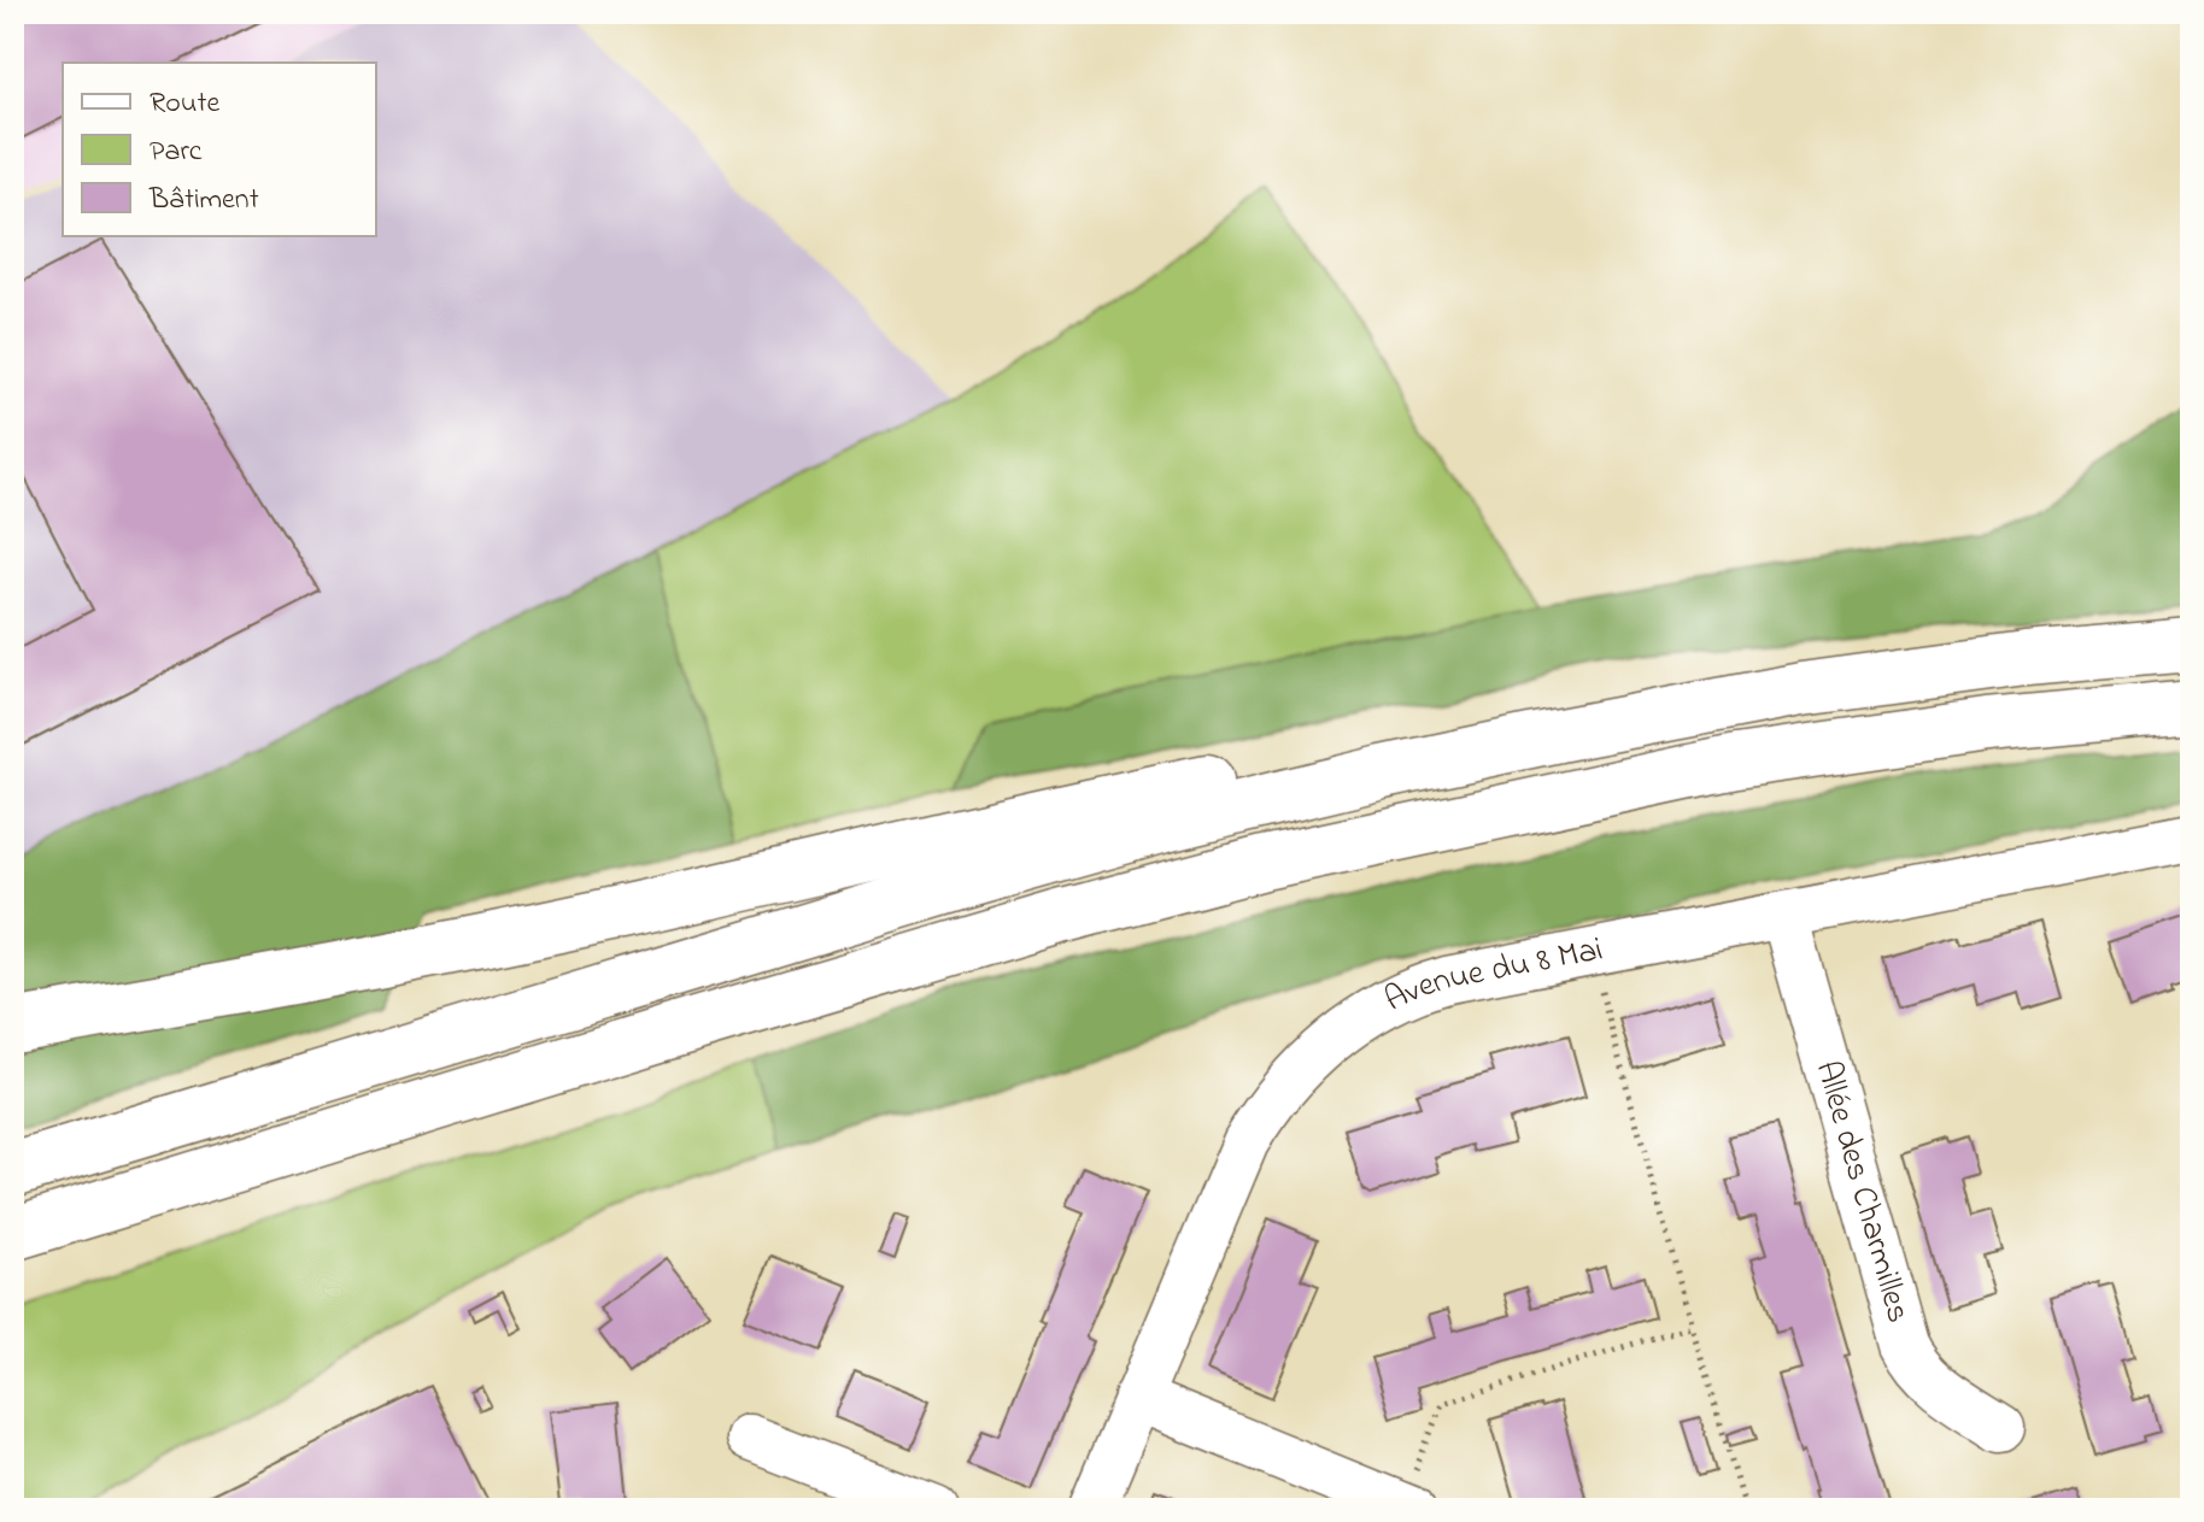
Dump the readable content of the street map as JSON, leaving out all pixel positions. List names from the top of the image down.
{
  "streets": {
    "street": ["Avenue du 8 Mai", "Allée des Charmilles"]
  },
  "crossings": [
    ["Avenue du 8 Mai", "Allée des Charmilles"]
  ],
  "legend": ["Route", "Parc", "Bâtiment"]
}
